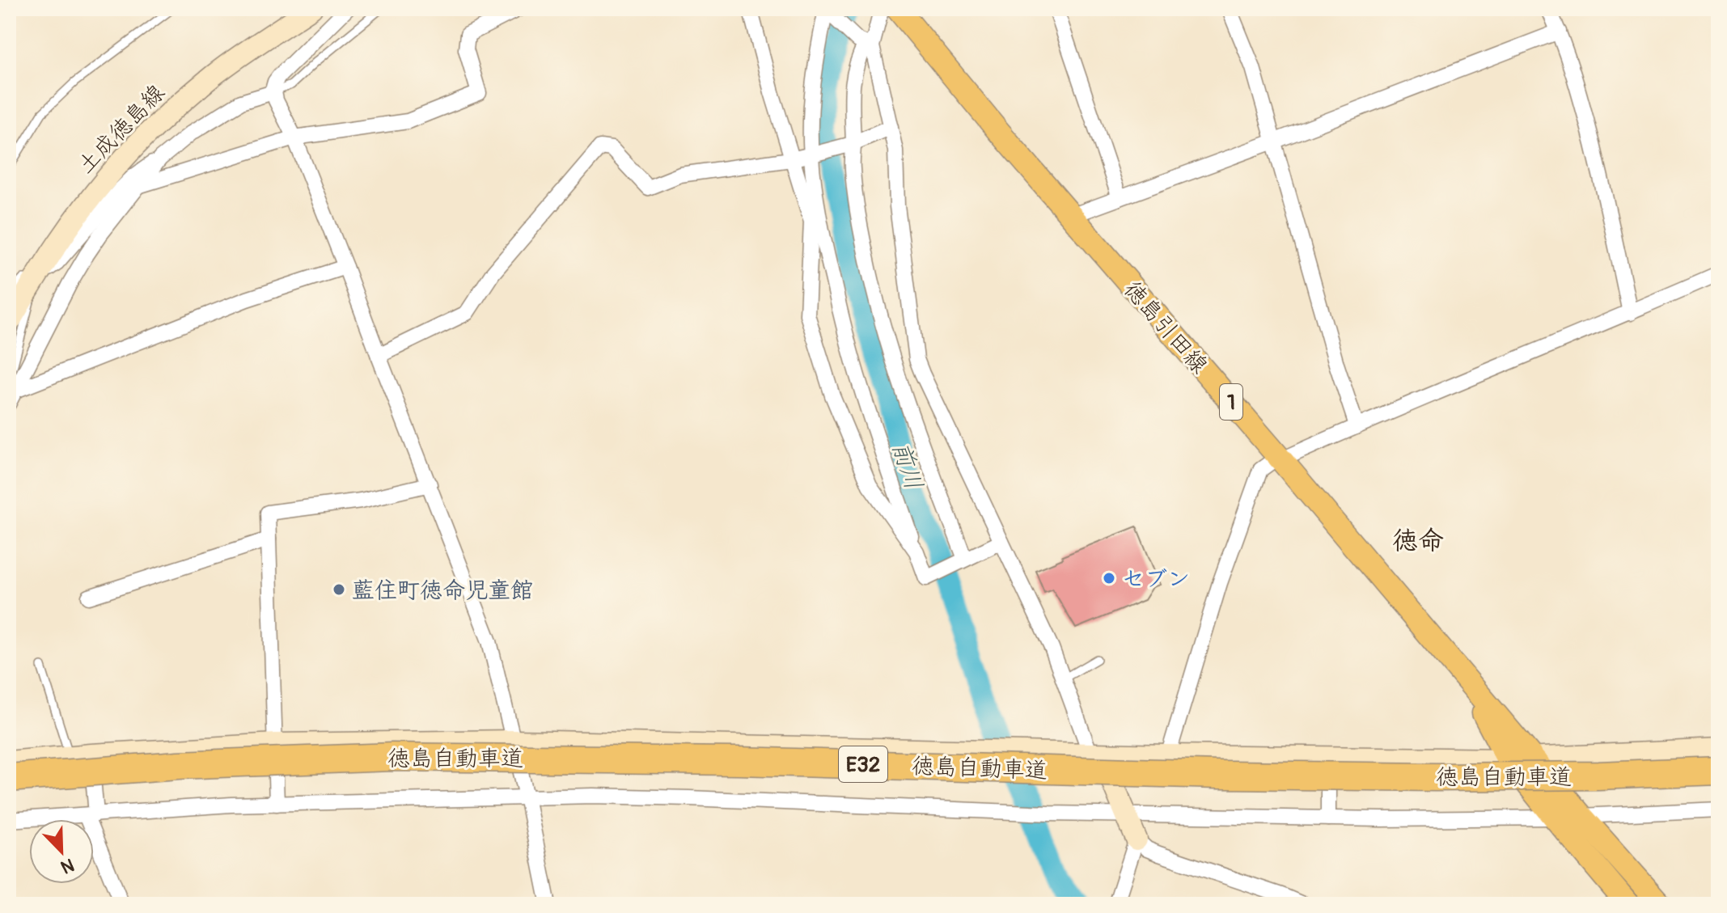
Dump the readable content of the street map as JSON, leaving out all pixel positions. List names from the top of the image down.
{
  "streets": {
    "highway": ["徳島自動車道", "E32"],
    "main road": ["徳島引田線", "1"],
    "street": ["土成徳島線"]
  },
  "districts": ["徳命"],
  "water": ["前川"],
  "places": ["セブン", "藍住町徳命児童館"],
  "north": "bottom right"
}
